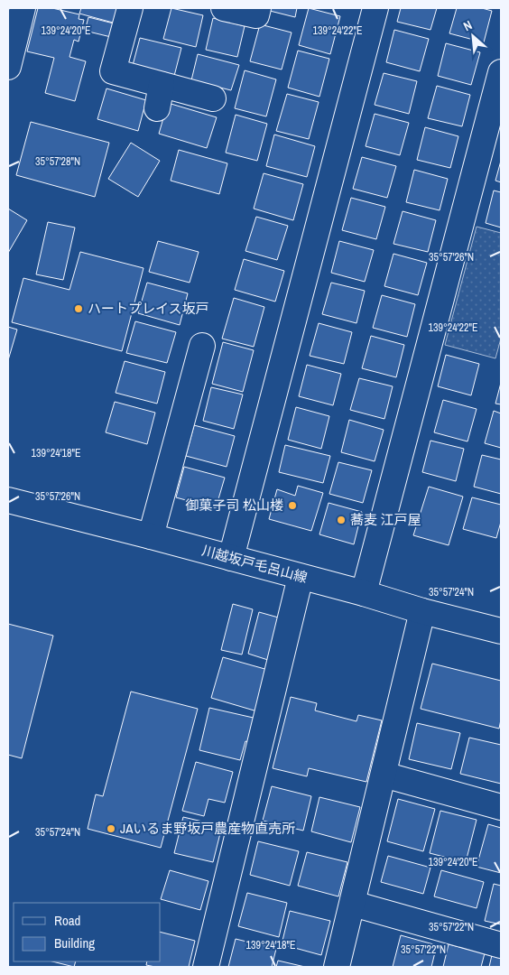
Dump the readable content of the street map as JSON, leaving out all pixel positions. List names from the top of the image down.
{
  "streets": {
    "street": ["川越坂戸毛呂山線"]
  },
  "places": [
    "ハートプレイス坂戸",
    "御菓子司 松山楼",
    "蕎麦 江戸屋",
    "JAいるま野坂戸農産物直売所"
  ],
  "legend": ["Road", "Building"],
  "north": "top left",
  "coordinates": [
    "139°24'20\"E",
    "139°24'22\"E",
    "35°57'28\"N",
    "35°57'26\"N",
    "139°24'18\"E",
    "35°57'24\"N",
    "35°57'22\"N"
  ]
}
